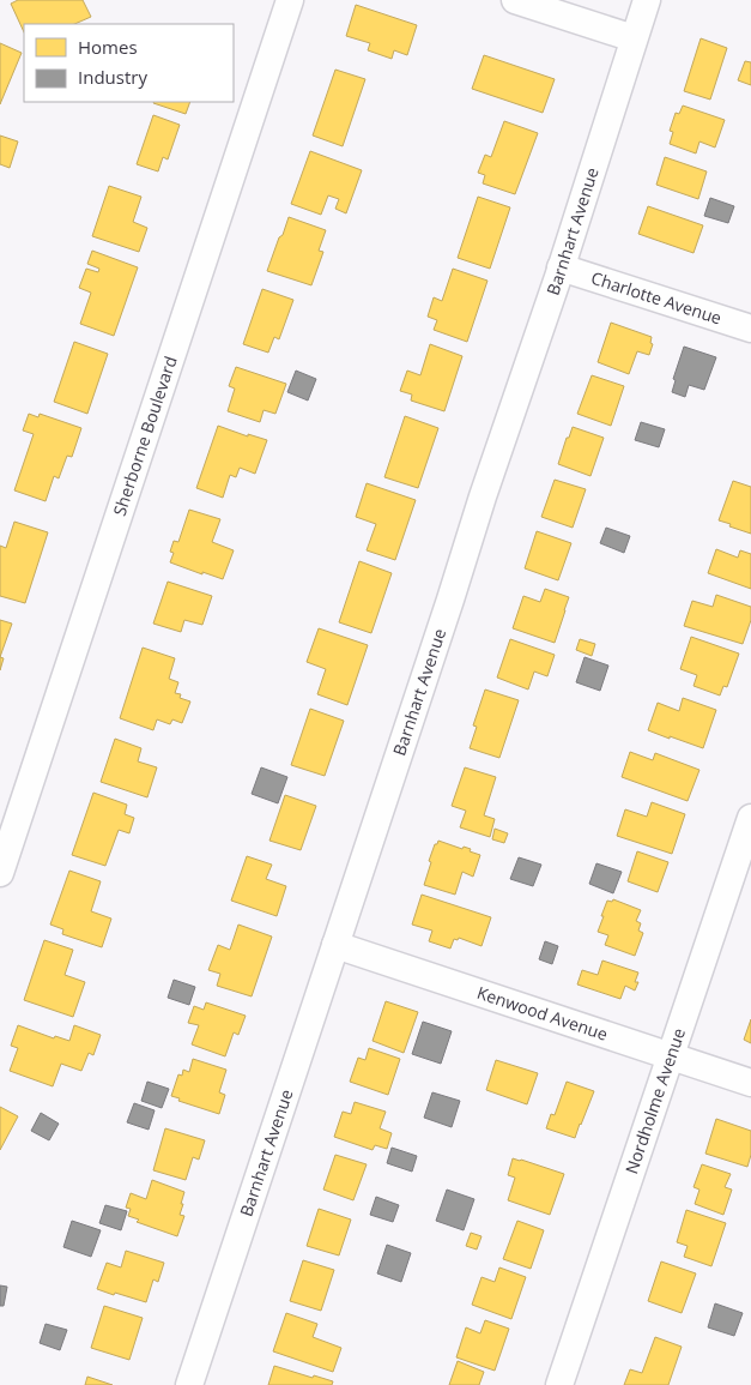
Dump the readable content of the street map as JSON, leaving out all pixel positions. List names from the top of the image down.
{
  "streets": {
    "street": [
      "Barnhart Avenue",
      "Charlotte Avenue",
      "Sherborne Boulevard",
      "Kenwood Avenue",
      "Nordholme Avenue"
    ]
  },
  "crossings": [
    ["Barnhart Avenue", "Charlotte Avenue"],
    ["Barnhart Avenue", "Kenwood Avenue"],
    ["Kenwood Avenue", "Nordholme Avenue"]
  ],
  "legend": ["Homes", "Industry"]
}
